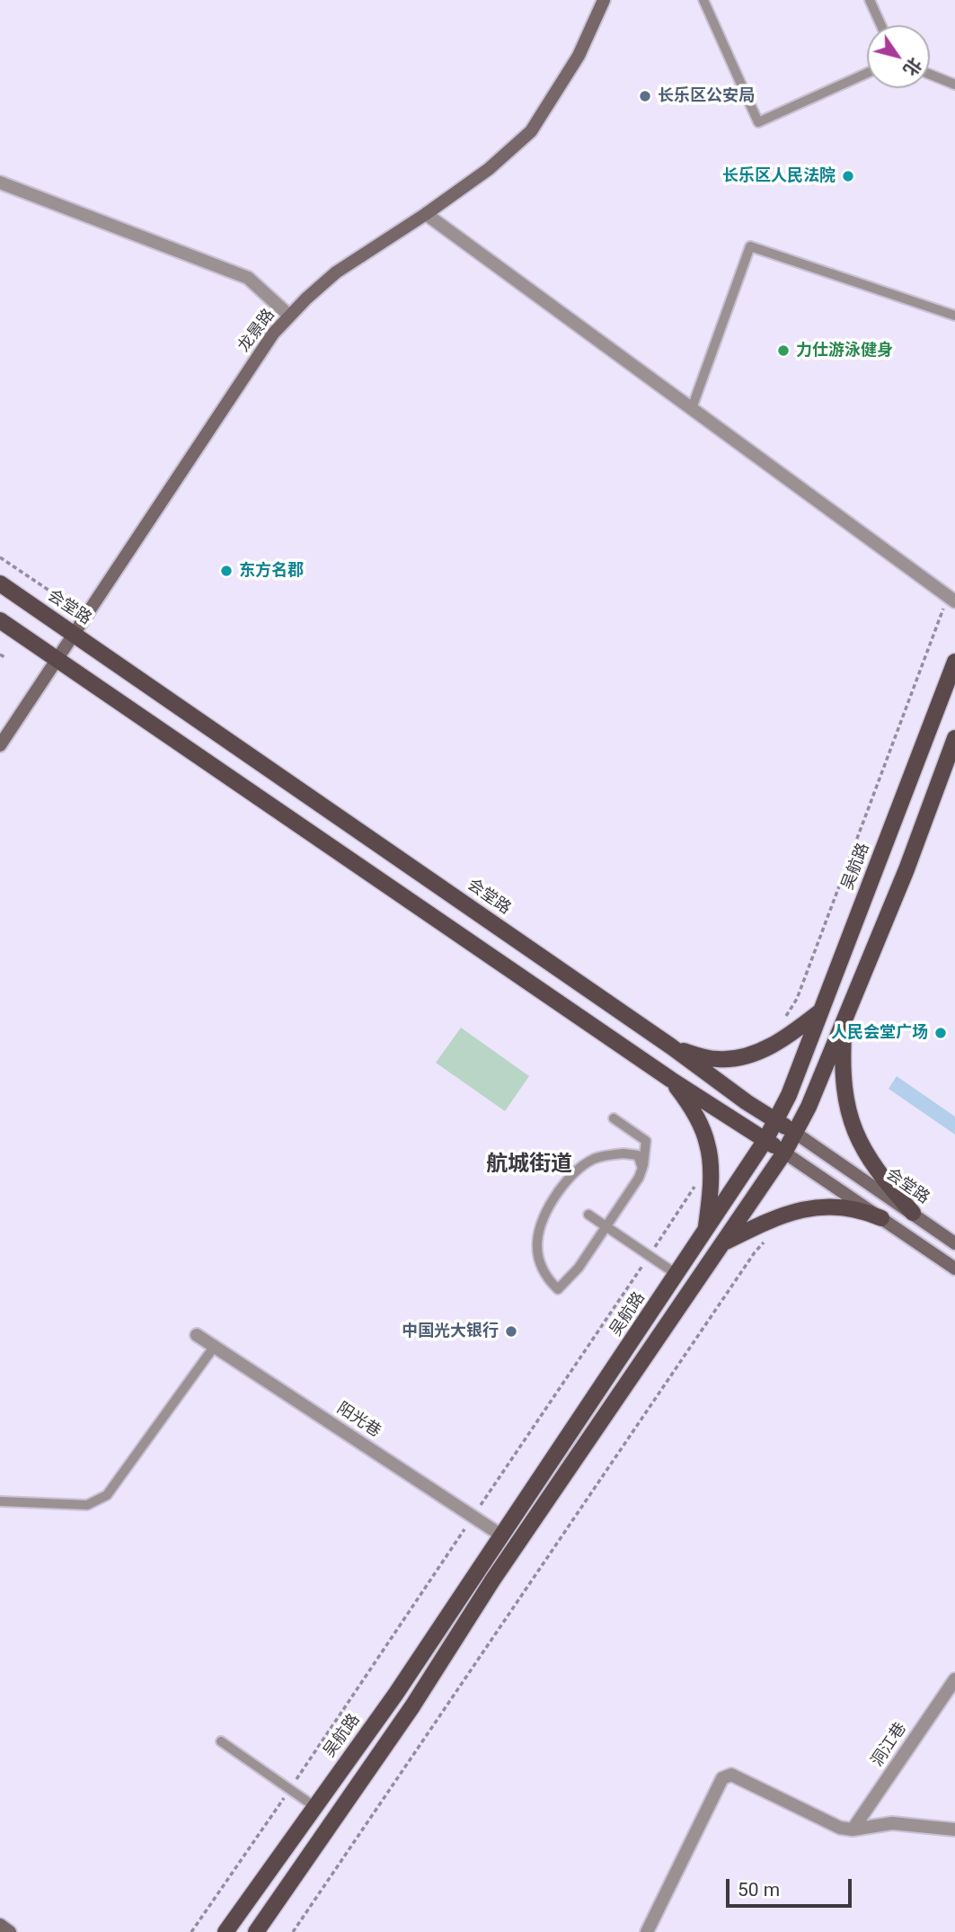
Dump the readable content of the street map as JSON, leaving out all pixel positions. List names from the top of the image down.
{
  "streets": {
    "main road": ["会堂路", "吴航路"],
    "street": ["龙景路", "阳光巷", "洞江巷"]
  },
  "crossings": [
    ["龙景路", "会堂路"],
    ["会堂路", "吴航路"],
    ["吴航路", "阳光巷"]
  ],
  "districts": ["航城街道"],
  "places": [
    "长乐区公安局",
    "长乐区人民法院",
    "力仕游泳健身",
    "东方名郡",
    "人民会堂广场",
    "中国光大银行"
  ],
  "scale_bar": "50 m",
  "north": "bottom right"
}
